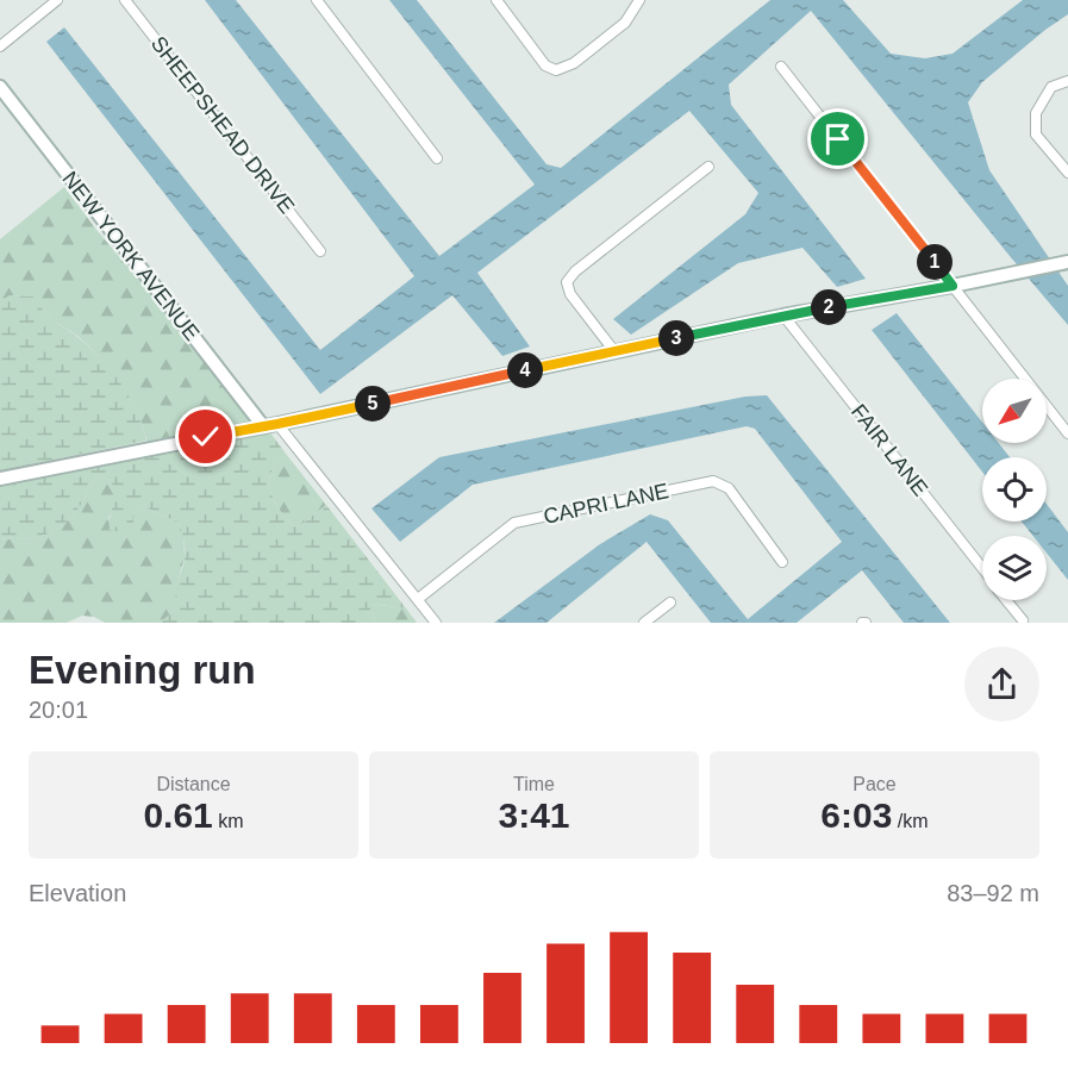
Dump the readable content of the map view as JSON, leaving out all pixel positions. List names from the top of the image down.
{
  "streets": {
    "street": [
      "SHEEPSHEAD DRIVE",
      "NEW YORK AVENUE",
      "FAIR LANE",
      "CAPRI LANE"
    ]
  },
  "north": "bottom left",
  "page": {
    "pins": [
      "1",
      "2",
      "3",
      "4",
      "5"
    ],
    "heading": ["Evening run", "20:01"],
    "stats": [
      ["Distance", "0.61 km"],
      ["Time", "3:41"],
      ["Pace", "6:03 /km"]
    ],
    "chart": ["Elevation", "83–92 m"]
  }
}
